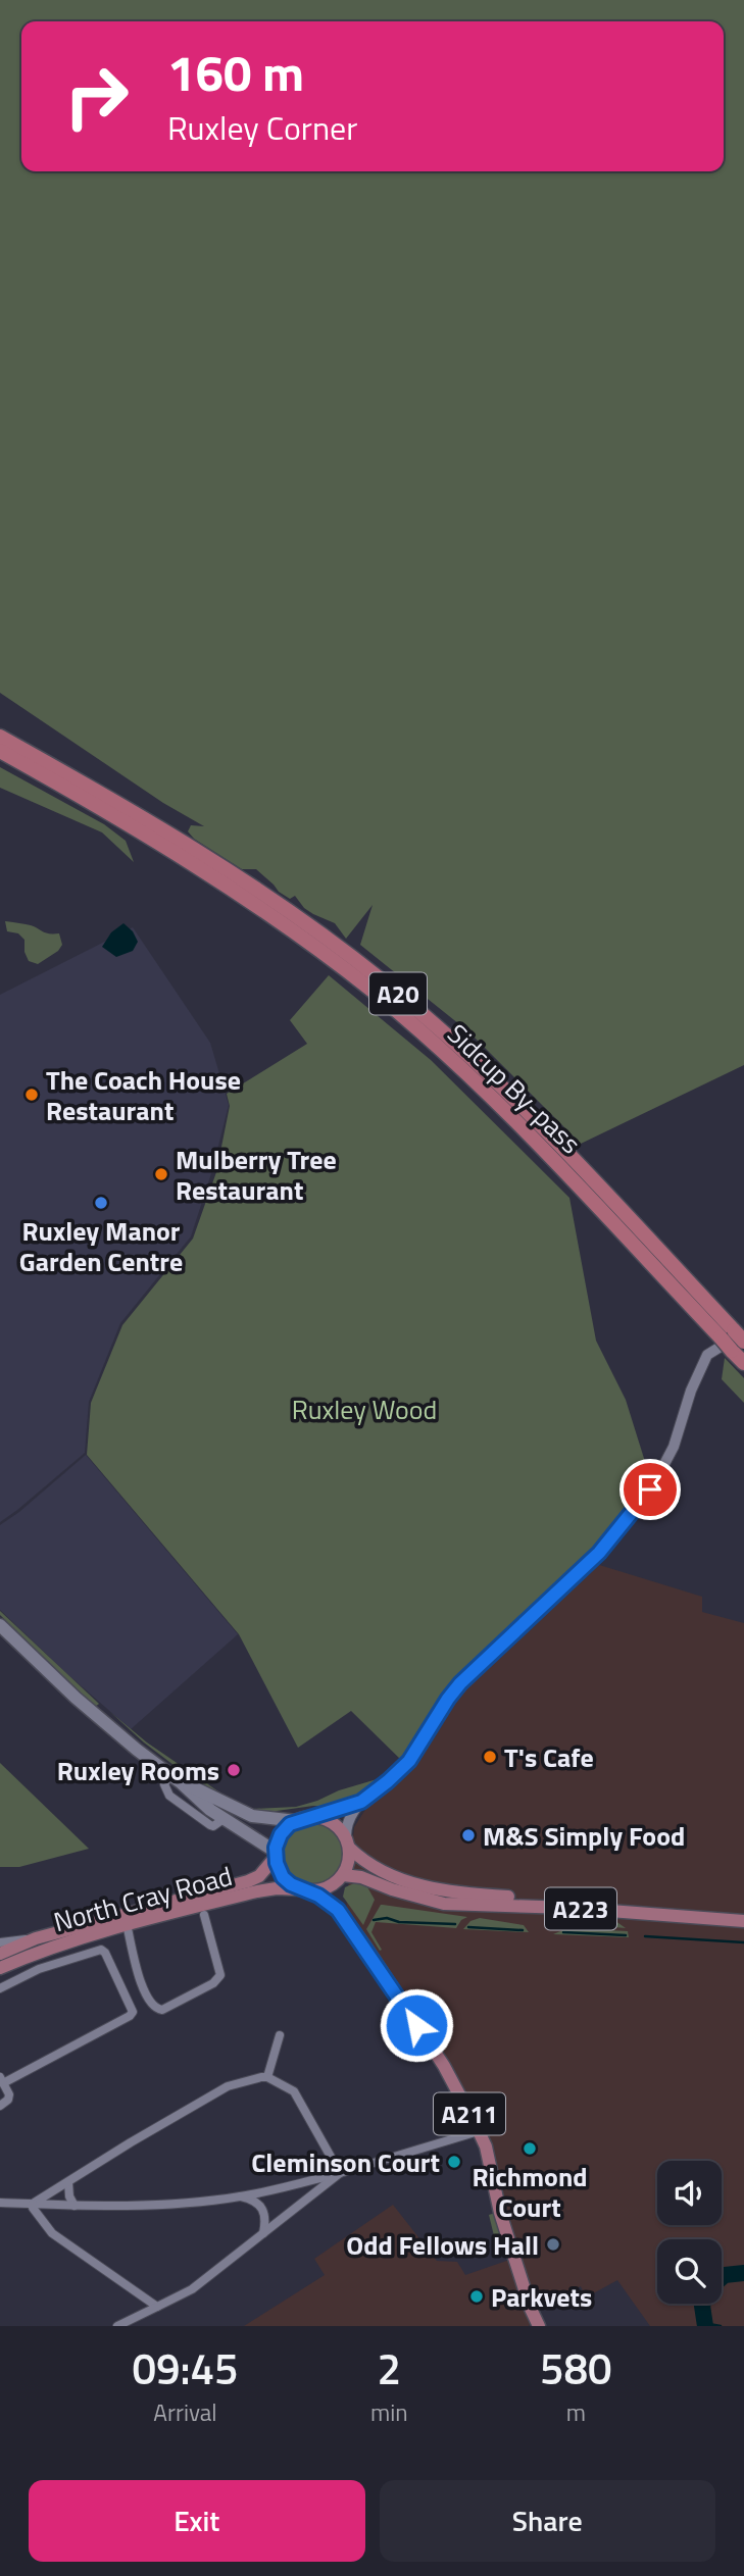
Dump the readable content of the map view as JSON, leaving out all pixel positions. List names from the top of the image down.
{
  "streets": {
    "highway": ["A20", "Sidcup By-pass"],
    "main road": ["North Cray Road", "A223", "A211"]
  },
  "crossings": [
    ["North Cray Road", "A223"],
    ["North Cray Road", "A211"],
    ["A223", "A211"]
  ],
  "parks": ["Ruxley Wood"],
  "places": [
    "The Coach House Restaurant",
    "Mulberry Tree Restaurant",
    "Ruxley Manor Garden Centre",
    "T's Cafe",
    "Ruxley Rooms",
    "M&S Simply Food",
    "Richmond Court",
    "Cleminson Court",
    "Odd Fellows Hall",
    "Parkvets"
  ],
  "page": {
    "turn": ["160 m", "Ruxley Corner"],
    "eta": [
      "09:45",
      "Arrival",
      "2",
      "min",
      "580",
      "m"
    ],
    "buttons": ["Exit", "Share"]
  }
}
